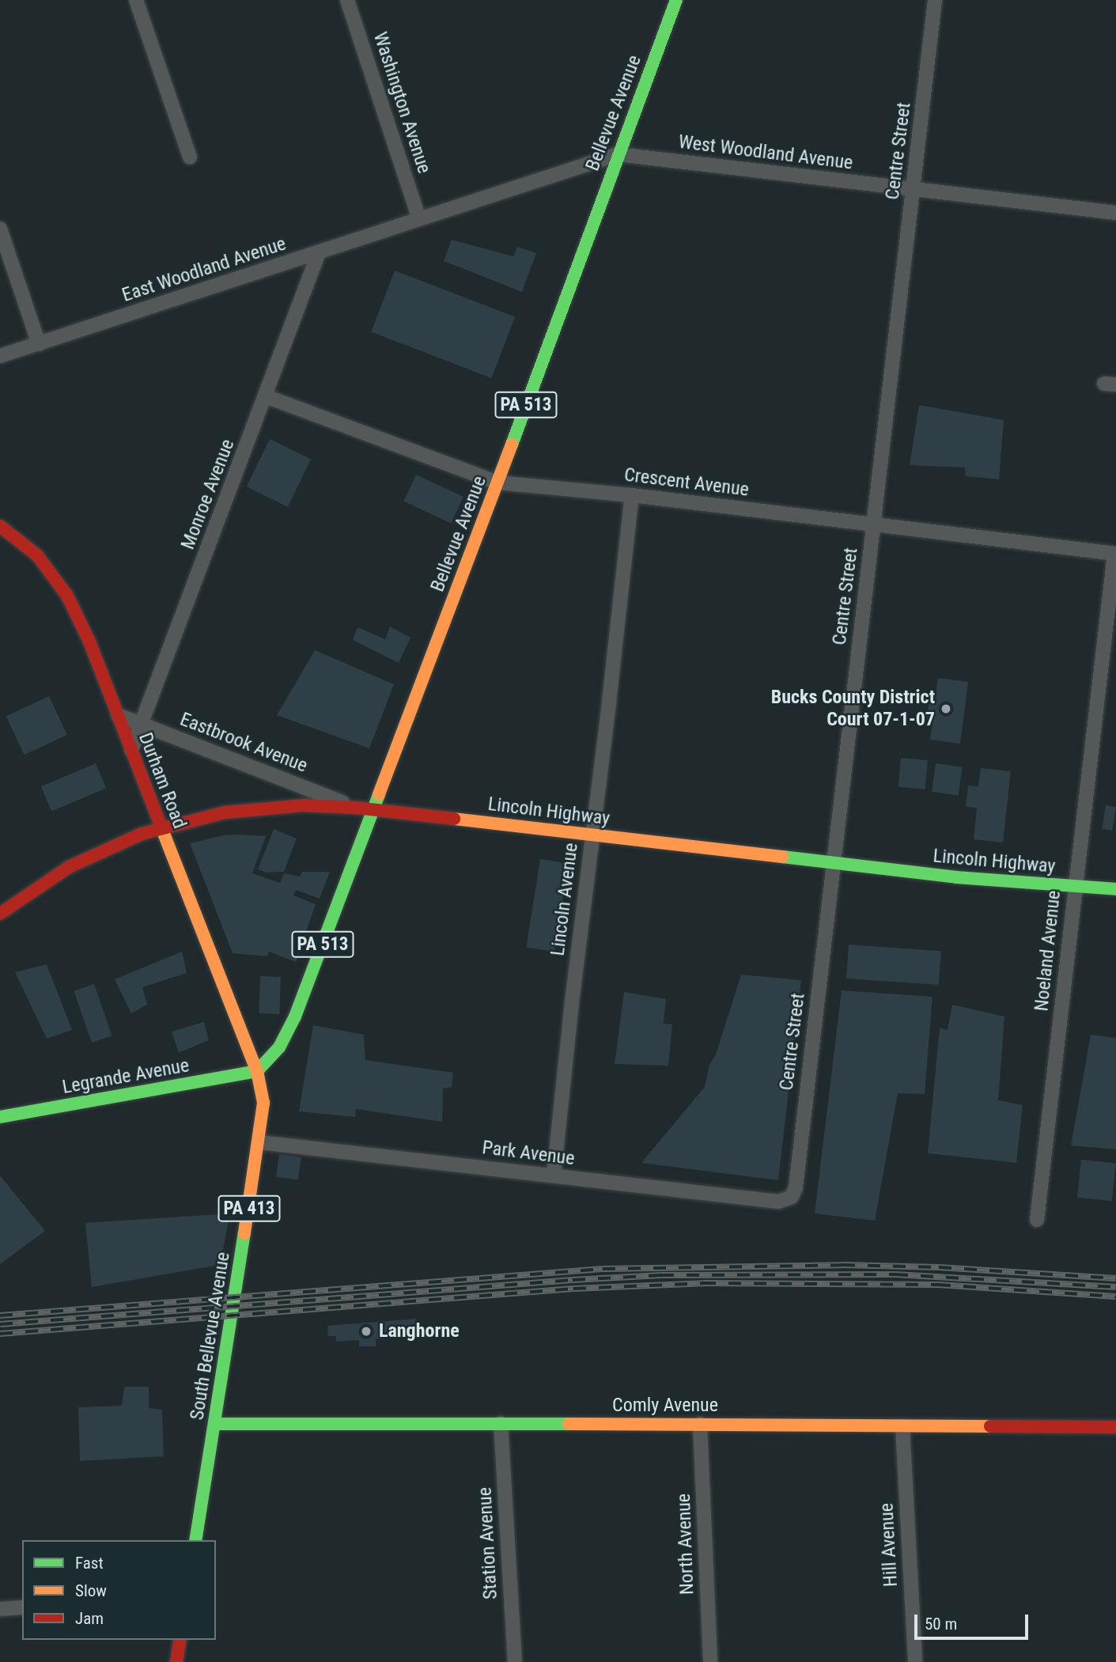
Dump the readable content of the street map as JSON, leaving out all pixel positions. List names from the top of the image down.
{
  "streets": {
    "main road": [
      "Bellevue Avenue",
      "PA 513",
      "Durham Road",
      "Lincoln Highway",
      "Legrande Avenue",
      "PA 413",
      "South Bellevue Avenue",
      "Comly Avenue"
    ],
    "street": [
      "Washington Avenue",
      "Centre Street",
      "West Woodland Avenue",
      "East Woodland Avenue",
      "Crescent Avenue",
      "Monroe Avenue",
      "Eastbrook Avenue",
      "Lincoln Avenue",
      "Noeland Avenue",
      "Park Avenue",
      "Station Avenue",
      "North Avenue",
      "Hill Avenue"
    ]
  },
  "crossings": [
    ["Washington Avenue", "West Woodland Avenue"],
    ["Washington Avenue", "East Woodland Avenue"],
    ["Bellevue Avenue", "West Woodland Avenue"],
    ["Bellevue Avenue", "Crescent Avenue"],
    ["Bellevue Avenue", "Durham Road"],
    ["Bellevue Avenue", "Lincoln Highway"],
    ["Bellevue Avenue", "Legrande Avenue"],
    ["Bellevue Avenue", "South Bellevue Avenue"],
    ["Centre Street", "West Woodland Avenue"],
    ["Centre Street", "Crescent Avenue"],
    ["Centre Street", "Lincoln Highway"],
    ["Centre Street", "Park Avenue"],
    ["West Woodland Avenue", "East Woodland Avenue"],
    ["East Woodland Avenue", "Monroe Avenue"],
    ["Crescent Avenue", "Monroe Avenue"],
    ["Crescent Avenue", "Lincoln Avenue"],
    ["Crescent Avenue", "Noeland Avenue"],
    ["Monroe Avenue", "Eastbrook Avenue"],
    ["Monroe Avenue", "Durham Road"],
    ["Eastbrook Avenue", "Durham Road"],
    ["Eastbrook Avenue", "Lincoln Highway"],
    ["Durham Road", "Lincoln Highway"],
    ["Durham Road", "Legrande Avenue"],
    ["Durham Road", "South Bellevue Avenue"],
    ["Lincoln Highway", "Lincoln Avenue"],
    ["Lincoln Highway", "Noeland Avenue"],
    ["Lincoln Avenue", "Park Avenue"],
    ["Legrande Avenue", "South Bellevue Avenue"],
    ["Park Avenue", "South Bellevue Avenue"],
    ["South Bellevue Avenue", "Comly Avenue"],
    ["Comly Avenue", "Station Avenue"],
    ["Comly Avenue", "North Avenue"],
    ["Comly Avenue", "Hill Avenue"]
  ],
  "places": ["Bucks County District Court 07-1-07", "Langhorne"],
  "legend": ["Fast", "Slow", "Jam"],
  "scale_bar": "50 m"
}
